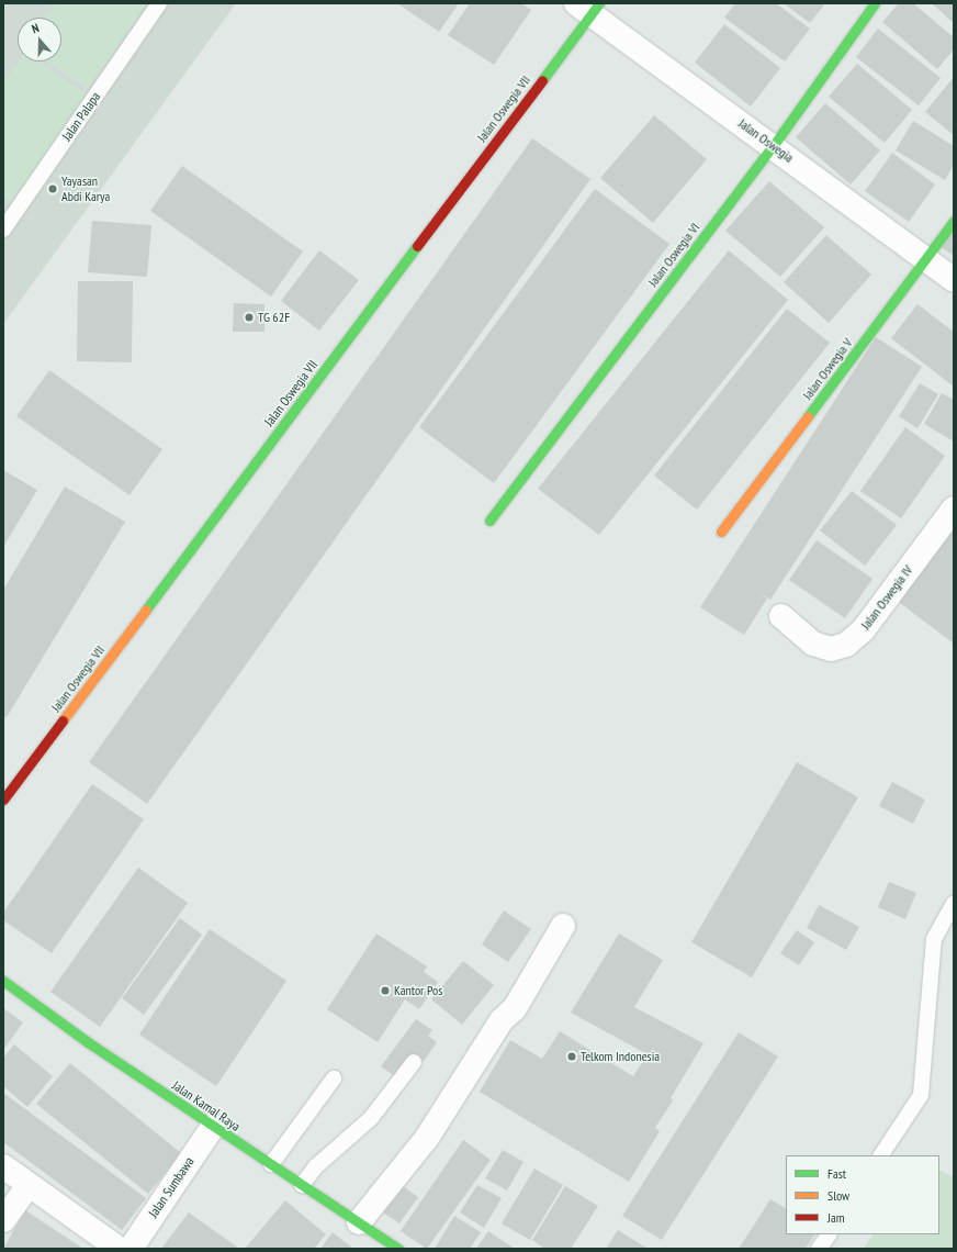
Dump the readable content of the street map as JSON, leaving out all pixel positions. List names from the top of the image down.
{
  "streets": {
    "street": [
      "Jalan Oswegia VII",
      "Jalan Oswegia",
      "Jalan Oswegia VI",
      "Jalan Oswegia V",
      "Jalan Oswegia IV",
      "Jalan Kamal Raya",
      "Jalan Sumbawa"
    ],
    "lane": ["Jalan Palapa"]
  },
  "crossings": [
    ["Jalan Oswegia VII", "Jalan Oswegia"],
    ["Jalan Oswegia", "Jalan Oswegia VI"],
    ["Jalan Oswegia", "Jalan Oswegia V"],
    ["Jalan Kamal Raya", "Jalan Sumbawa"]
  ],
  "places": [
    "Yayasan Abdi Karya",
    "TG 62F",
    "Kantor Pos",
    "Telkom Indonesia"
  ],
  "legend": ["Fast", "Slow", "Jam"],
  "north": "top"
}
